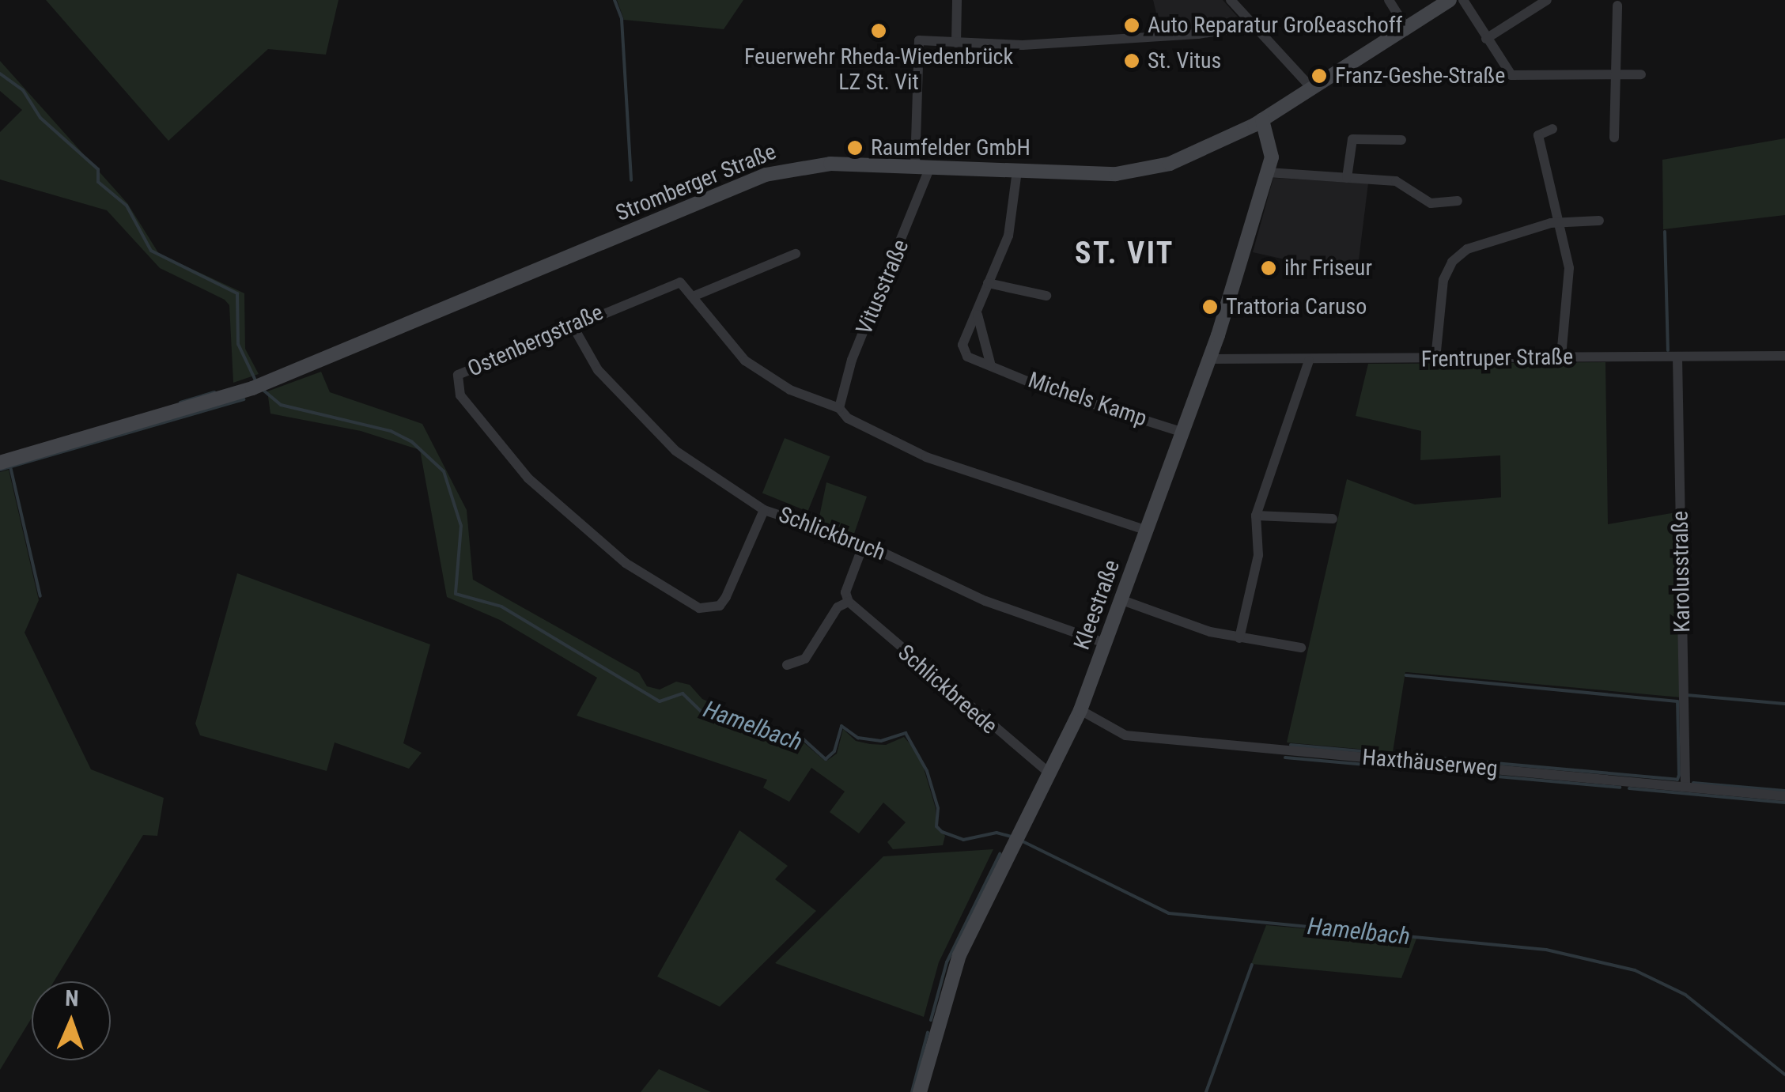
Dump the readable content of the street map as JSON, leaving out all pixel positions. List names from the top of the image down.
{
  "streets": {
    "main road": ["Stromberger Straße", "Kleestraße"],
    "street": [
      "Vitusstraße",
      "Ostenbergstraße",
      "Frentruper Straße",
      "Michels Kamp",
      "Schlickbruch",
      "Karolusstraße",
      "Schlickbreede",
      "Haxthäuserweg"
    ]
  },
  "crossings": [
    ["Stromberger Straße", "Vitusstraße"],
    ["Stromberger Straße", "Michels Kamp"],
    ["Stromberger Straße", "Kleestraße"],
    ["Ostenbergstraße", "Schlickbruch"],
    ["Frentruper Straße", "Karolusstraße"],
    ["Frentruper Straße", "Kleestraße"],
    ["Michels Kamp", "Kleestraße"],
    ["Schlickbruch", "Kleestraße"],
    ["Karolusstraße", "Haxthäuserweg"],
    ["Kleestraße", "Schlickbreede"],
    ["Kleestraße", "Haxthäuserweg"]
  ],
  "districts": ["ST. VIT"],
  "water": ["Hamelbach"],
  "places": [
    "Auto Reparatur Großeaschoff",
    "Feuerwehr Rheda-Wiedenbrück LZ St. Vit",
    "St. Vitus",
    "Franz-Geshe-Straße",
    "Raumfelder GmbH",
    "ihr Friseur",
    "Trattoria Caruso"
  ],
  "north": "top"
}
